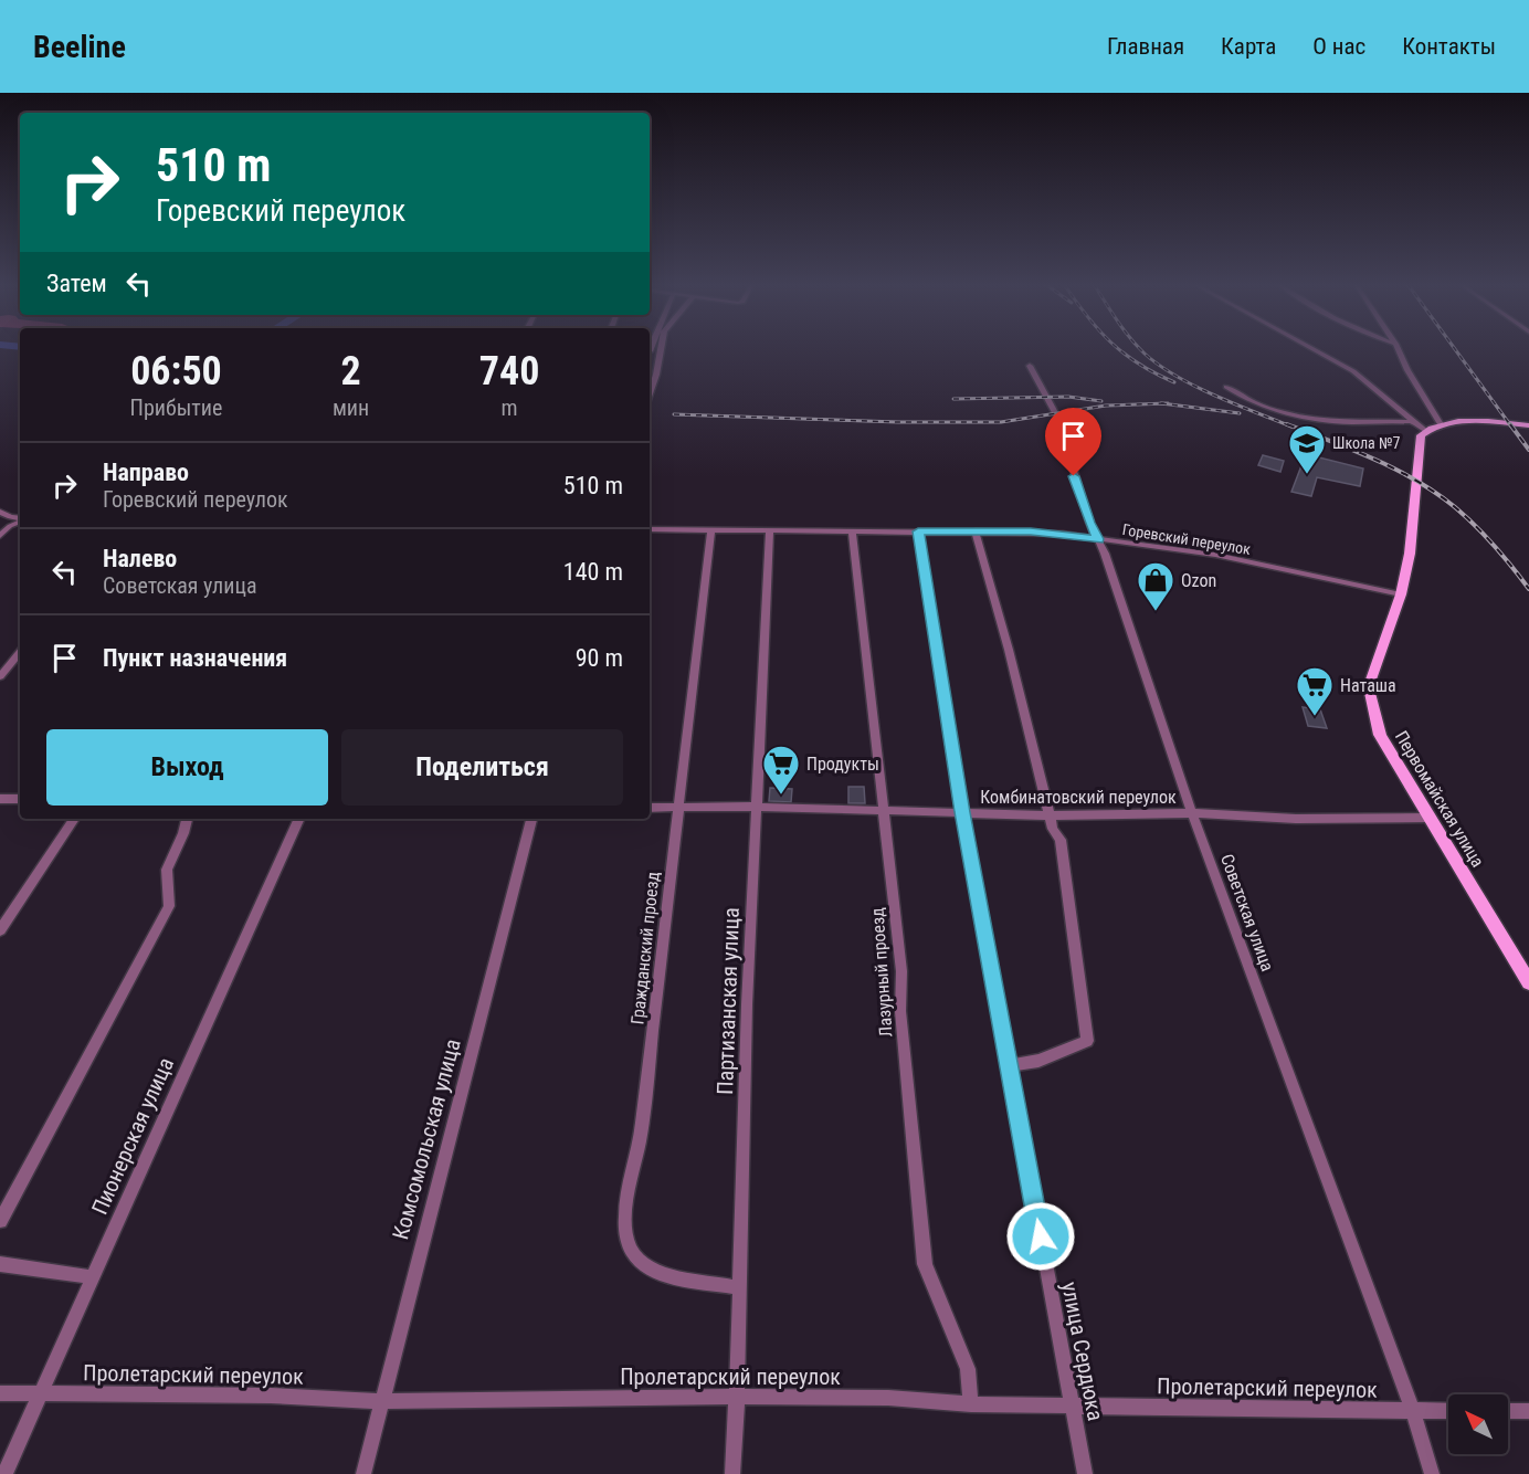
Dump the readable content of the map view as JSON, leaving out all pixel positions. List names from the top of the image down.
{
  "streets": {
    "main road": ["Первомайская улица"],
    "street": [
      "Горевский переулок",
      "Комбинатовский переулок",
      "Советская улица",
      "Гражданский проезд",
      "Лазурный проезд",
      "Партизанская улица",
      "Пионерская улица",
      "Комсомольская улица",
      "улица Сердюка",
      "Пролетарский переулок"
    ]
  },
  "crossings": [
    ["Горевский переулок", "Первомайская улица"],
    ["Горевский переулок", "Советская улица"],
    ["Горевский переулок", "Гражданский проезд"],
    ["Горевский переулок", "Лазурный проезд"],
    ["Горевский переулок", "Партизанская улица"],
    ["Горевский переулок", "улица Сердюка"],
    ["Комбинатовский переулок", "Первомайская улица"],
    ["Комбинатовский переулок", "Советская улица"],
    ["Комбинатовский переулок", "Гражданский проезд"],
    ["Комбинатовский переулок", "Лазурный проезд"],
    ["Комбинатовский переулок", "Партизанская улица"],
    ["Комбинатовский переулок", "улица Сердюка"],
    ["Советская улица", "Пролетарский переулок"],
    ["Гражданский проезд", "Партизанская улица"],
    ["Лазурный проезд", "Пролетарский переулок"],
    ["Партизанская улица", "Пролетарский переулок"],
    ["Пионерская улица", "Пролетарский переулок"],
    ["Комсомольская улица", "Пролетарский переулок"],
    ["улица Сердюка", "Пролетарский переулок"]
  ],
  "places": {
    "school or university": ["Школа №7"],
    "shop": ["Ozon"],
    "supermarket": ["Наташа", "Продукты"]
  },
  "north": "top left",
  "page": {
    "header": "Beeline",
    "nav": [
      "Главная",
      "Карта",
      "О нас",
      "Контакты"
    ],
    "turn": ["510 m", "Горевский переулок"],
    "then": "Затем",
    "eta": [
      "06:50",
      "Прибытие",
      "2",
      "мин",
      "740",
      "m"
    ],
    "list": [
      {
        "name": "Направо",
        "note": "Горевский переулок",
        "value": "510 m"
      },
      {
        "name": "Налево",
        "note": "Советская улица",
        "value": "140 m"
      },
      {
        "name": "Пункт назначения",
        "value": "90 m"
      }
    ],
    "buttons": ["Выход", "Поделиться"]
  }
}
